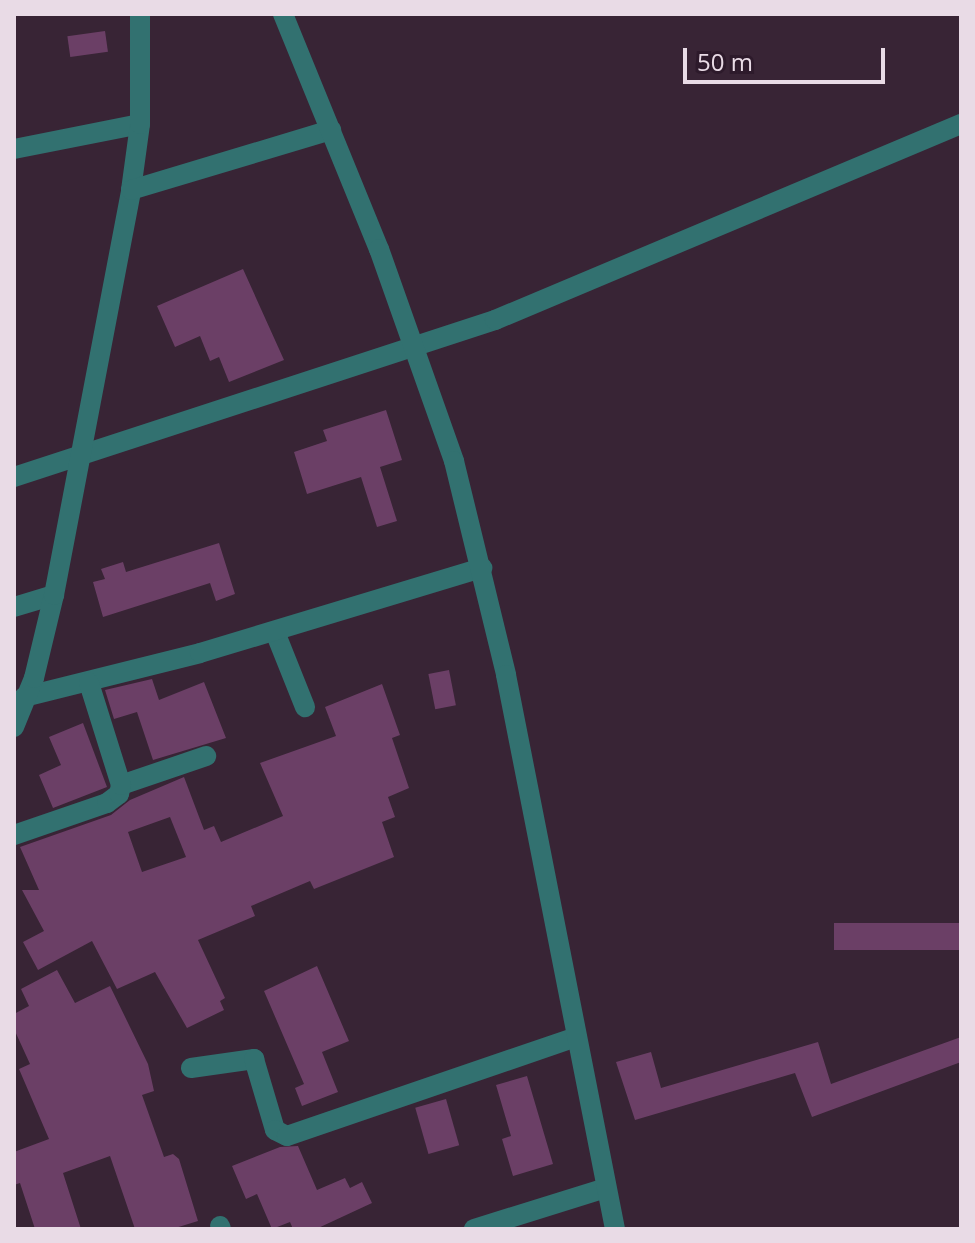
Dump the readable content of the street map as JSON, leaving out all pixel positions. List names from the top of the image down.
{
  "scale_bar": "50 m"
}
